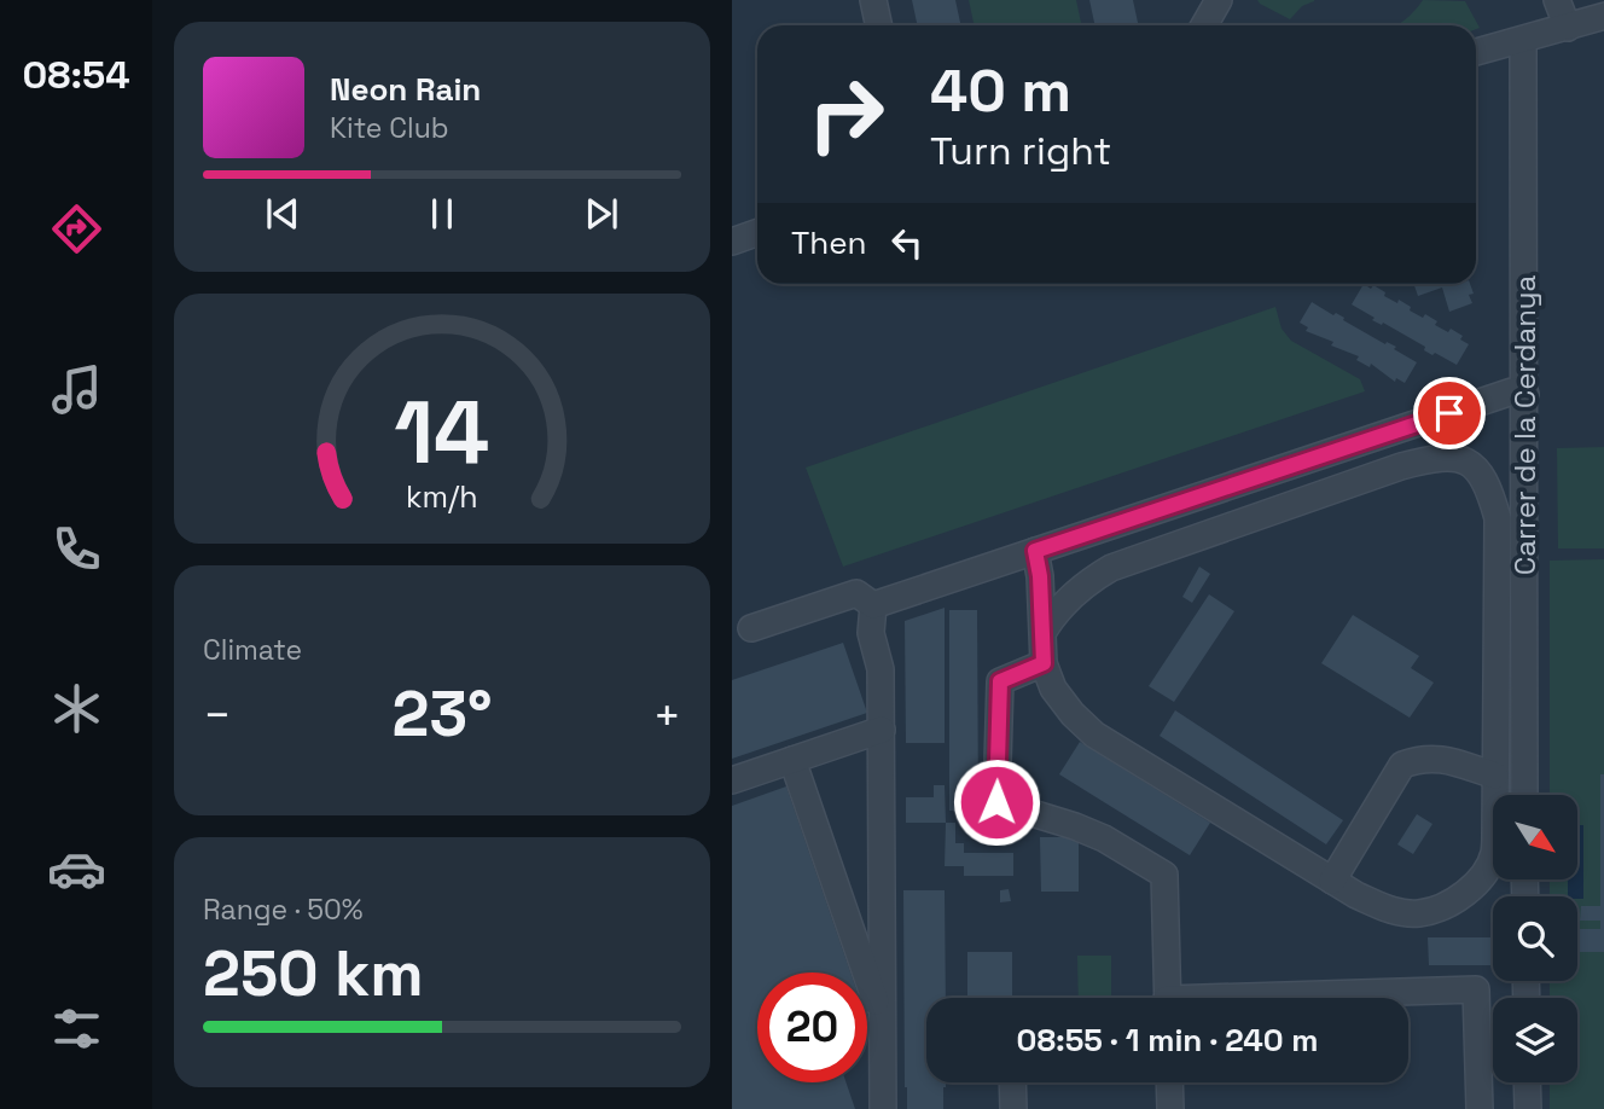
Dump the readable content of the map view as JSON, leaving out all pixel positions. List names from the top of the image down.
{
  "streets": {
    "street": ["Carrer de la Cerdanya"]
  },
  "north": "bottom right",
  "page": {
    "tabs": "08:54",
    "turn": ["40 m", "Turn right"],
    "song": ["Neon Rain", "Kite Club"],
    "then": "Then",
    "tile": [
      "Climate",
      ["Range · 50%", "250 km"]
    ],
    "heat": ["−", "23°", "+"],
    "limit": "20",
    "trip": "08:55 · 1 min · 240 m",
    "gauge": ["14", "km/h"]
  }
}
